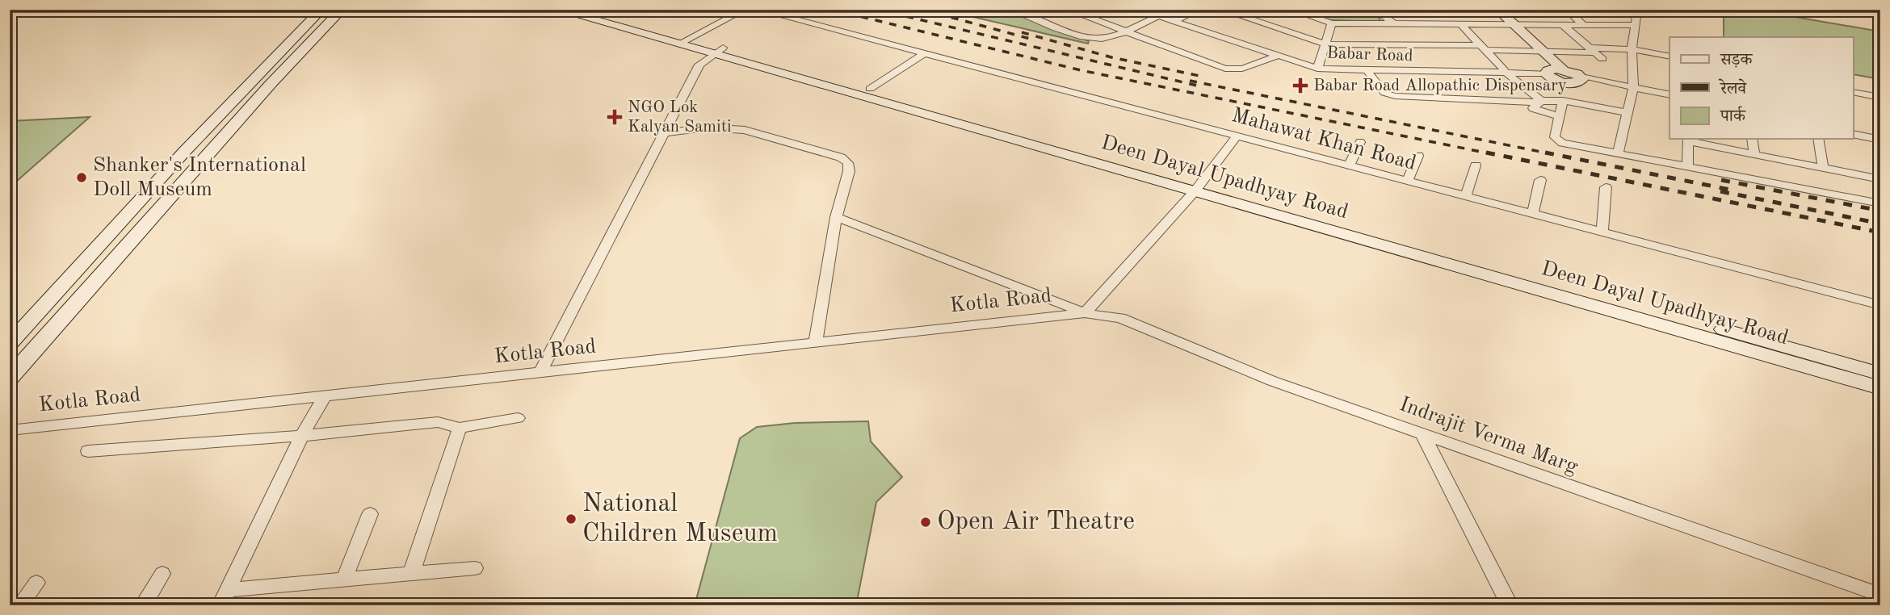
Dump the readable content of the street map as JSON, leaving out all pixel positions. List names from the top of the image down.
{
  "streets": {
    "main road": ["Deen Dayal Upadhyay Road"],
    "street": [
      "Babar Road",
      "Mahawat Khan Road",
      "Kotla Road",
      "Indrajit Verma Marg"
    ]
  },
  "crossings": [
    ["Kotla Road", "Indrajit Verma Marg"]
  ],
  "places": {
    "health": ["Babar Road Allopathic Dispensary", "NGO Lok Kalyan Samiti"],
    "other": ["Shanker's International Doll Museum", "National Children Museum", "Open Air Theatre"]
  },
  "legend": ["सड़क", "रेलवे", "पार्क"]
}
